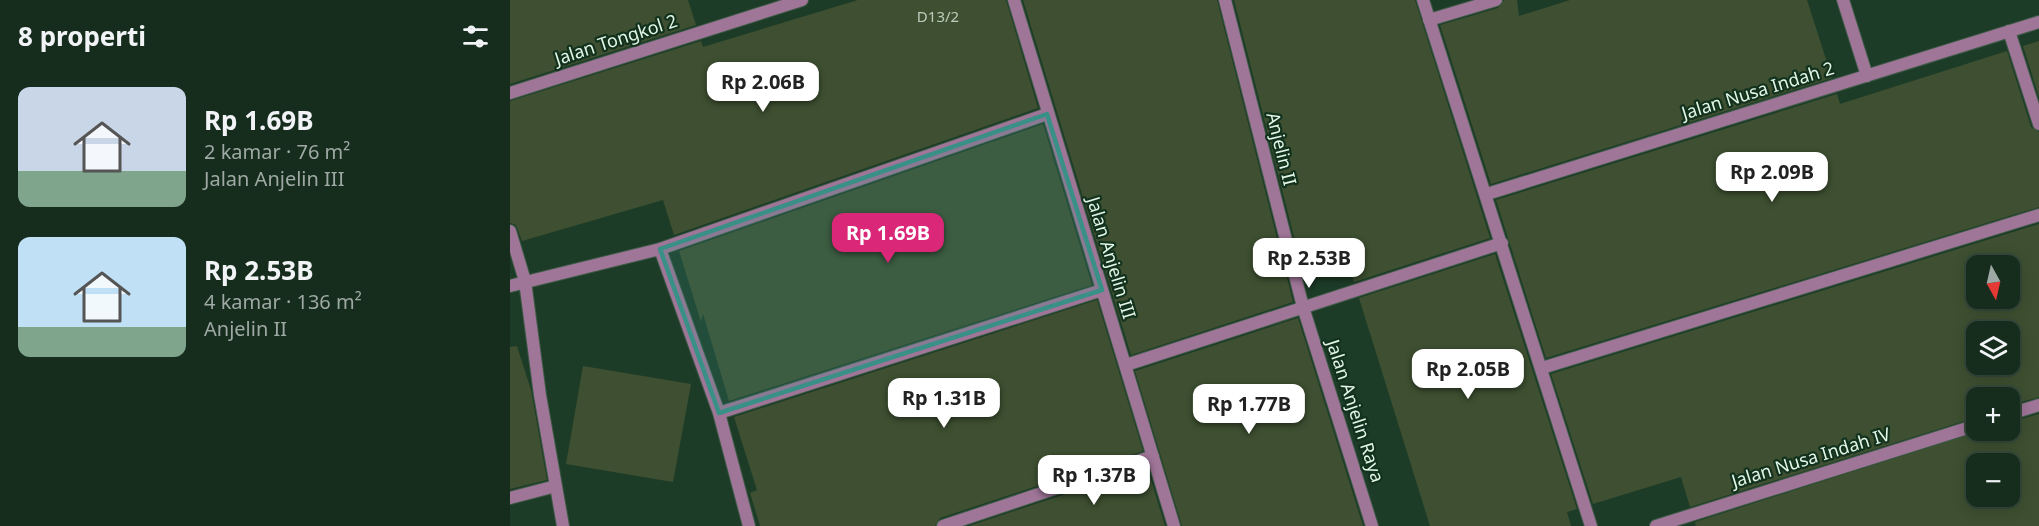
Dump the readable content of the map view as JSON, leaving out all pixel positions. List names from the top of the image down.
{
  "streets": {
    "street": [
      "Jalan Tongkol 2",
      "Jalan Nusa Indah 2",
      "Anjelin II",
      "Jalan Anjelin III",
      "Jalan Anjelin Raya",
      "Jalan Nusa Indah IV"
    ]
  },
  "crossings": [
    ["Anjelin II", "Jalan Anjelin Raya"]
  ],
  "house_numbers": ["D13/2"],
  "north": "bottom",
  "page": {
    "heading": "8 properti",
    "price": [
      "Rp 2.06B",
      "Rp 2.09B",
      "Rp 1.69B",
      "Rp 2.53B",
      "Rp 2.05B",
      "Rp 1.31B",
      "Rp 1.77B",
      "Rp 1.37B"
    ],
    "list": [
      {
        "name": "Rp 1.69B",
        "note": "2 kamar · 76 m² · Jalan Anjelin III"
      },
      {
        "name": "Rp 2.53B",
        "note": "4 kamar · 136 m² · Anjelin II"
      }
    ],
    "map_buttons": ["+", "−"]
  }
}
